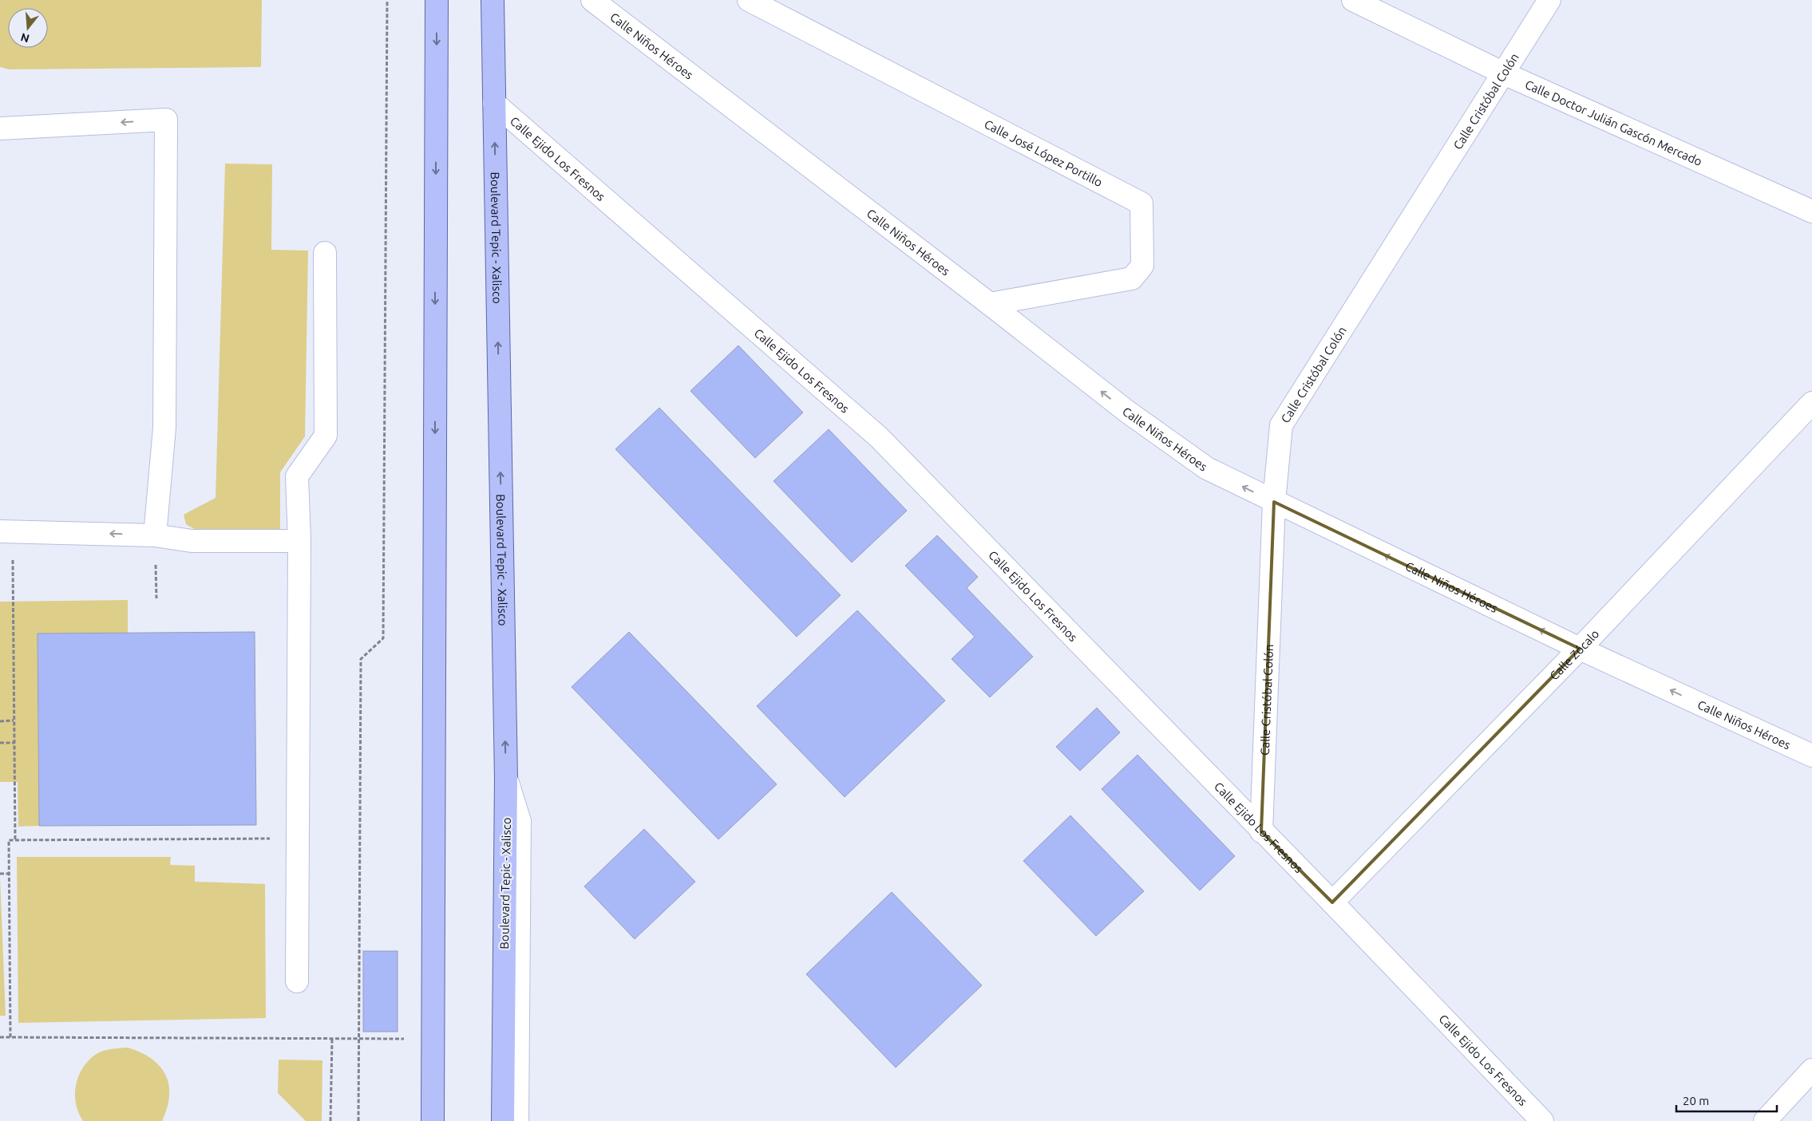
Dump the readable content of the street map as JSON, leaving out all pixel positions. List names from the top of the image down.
{
  "streets": {
    "main road": ["Boulevard Tepic - Xalisco"],
    "street": [
      "Calle Niños Héroes",
      "Calle Cristóbal Colón",
      "Calle Doctor Julián Gascón Mercado",
      "Calle José López Portillo",
      "Calle Ejido Los Fresnos",
      "Calle Zócalo"
    ]
  },
  "crossings": [
    ["Calle Niños Héroes", "Calle Cristóbal Colón"],
    ["Calle Niños Héroes", "Calle José López Portillo"],
    ["Calle Niños Héroes", "Calle Zócalo"],
    ["Calle Cristóbal Colón", "Calle Doctor Julián Gascón Mercado"],
    ["Calle Cristóbal Colón", "Calle Ejido Los Fresnos"],
    ["Calle Ejido Los Fresnos", "Boulevard Tepic - Xalisco"],
    ["Calle Ejido Los Fresnos", "Calle Zócalo"]
  ],
  "one_way": ["Calle Niños Héroes"],
  "scale_bar": "20 m",
  "north": "bottom"
}
